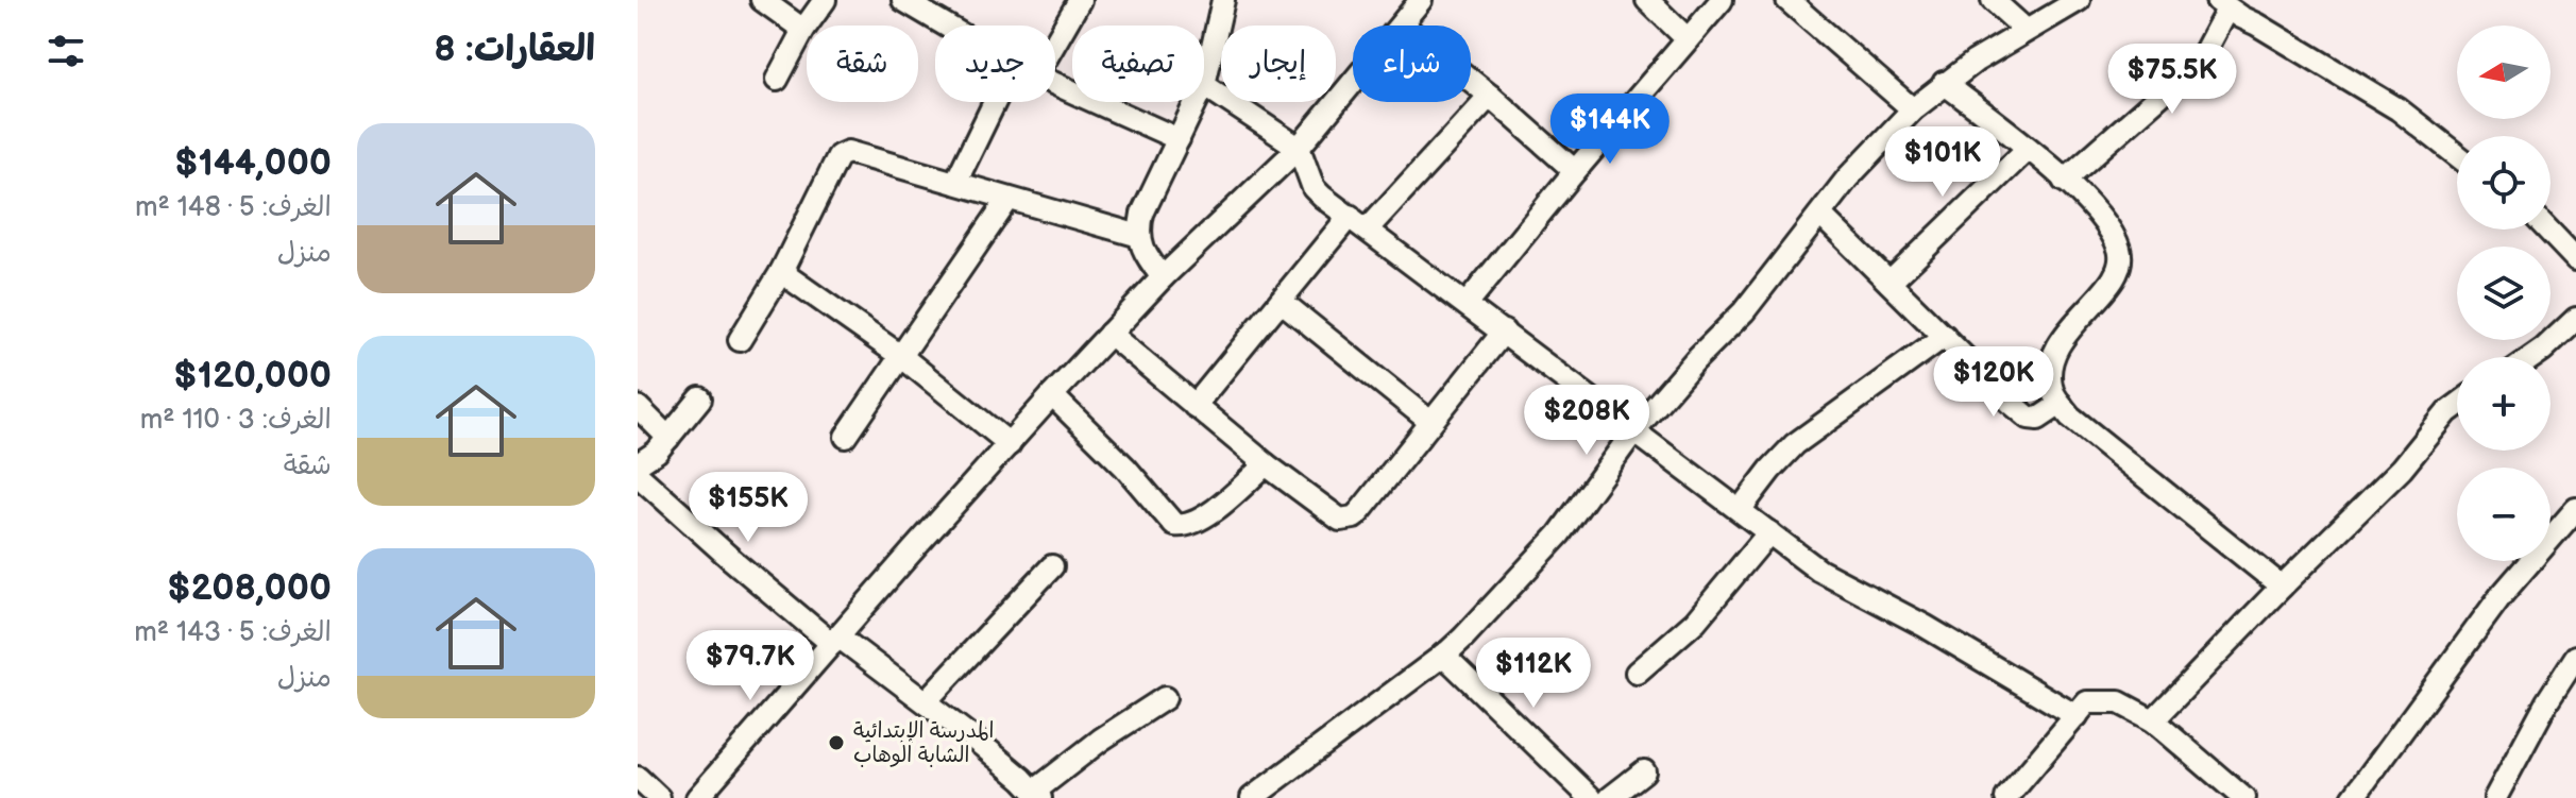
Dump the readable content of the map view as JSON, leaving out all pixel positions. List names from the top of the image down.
{
  "places": ["المدرسة الإبتدائية الشابة الوهاب"],
  "north": "left",
  "page": {
    "heading": "العقارات: 8",
    "map_buttons": ["+", "−"],
    "chip": [
      "شراء",
      "إيجار",
      "تصفية",
      "جديد",
      "شقة"
    ],
    "price": [
      "$75.5K",
      "$144K",
      "$101K",
      "$120K",
      "$208K",
      "$155K",
      "$79.7K",
      "$112K"
    ],
    "list": [
      {
        "name": "$144,000",
        "note": "الغرف: 5 · 148 m² · منزل"
      },
      {
        "name": "$120,000",
        "note": "الغرف: 3 · 110 m² · شقة"
      },
      {
        "name": "$208,000",
        "note": "الغرف: 5 · 143 m² · منزل"
      }
    ]
  }
}
